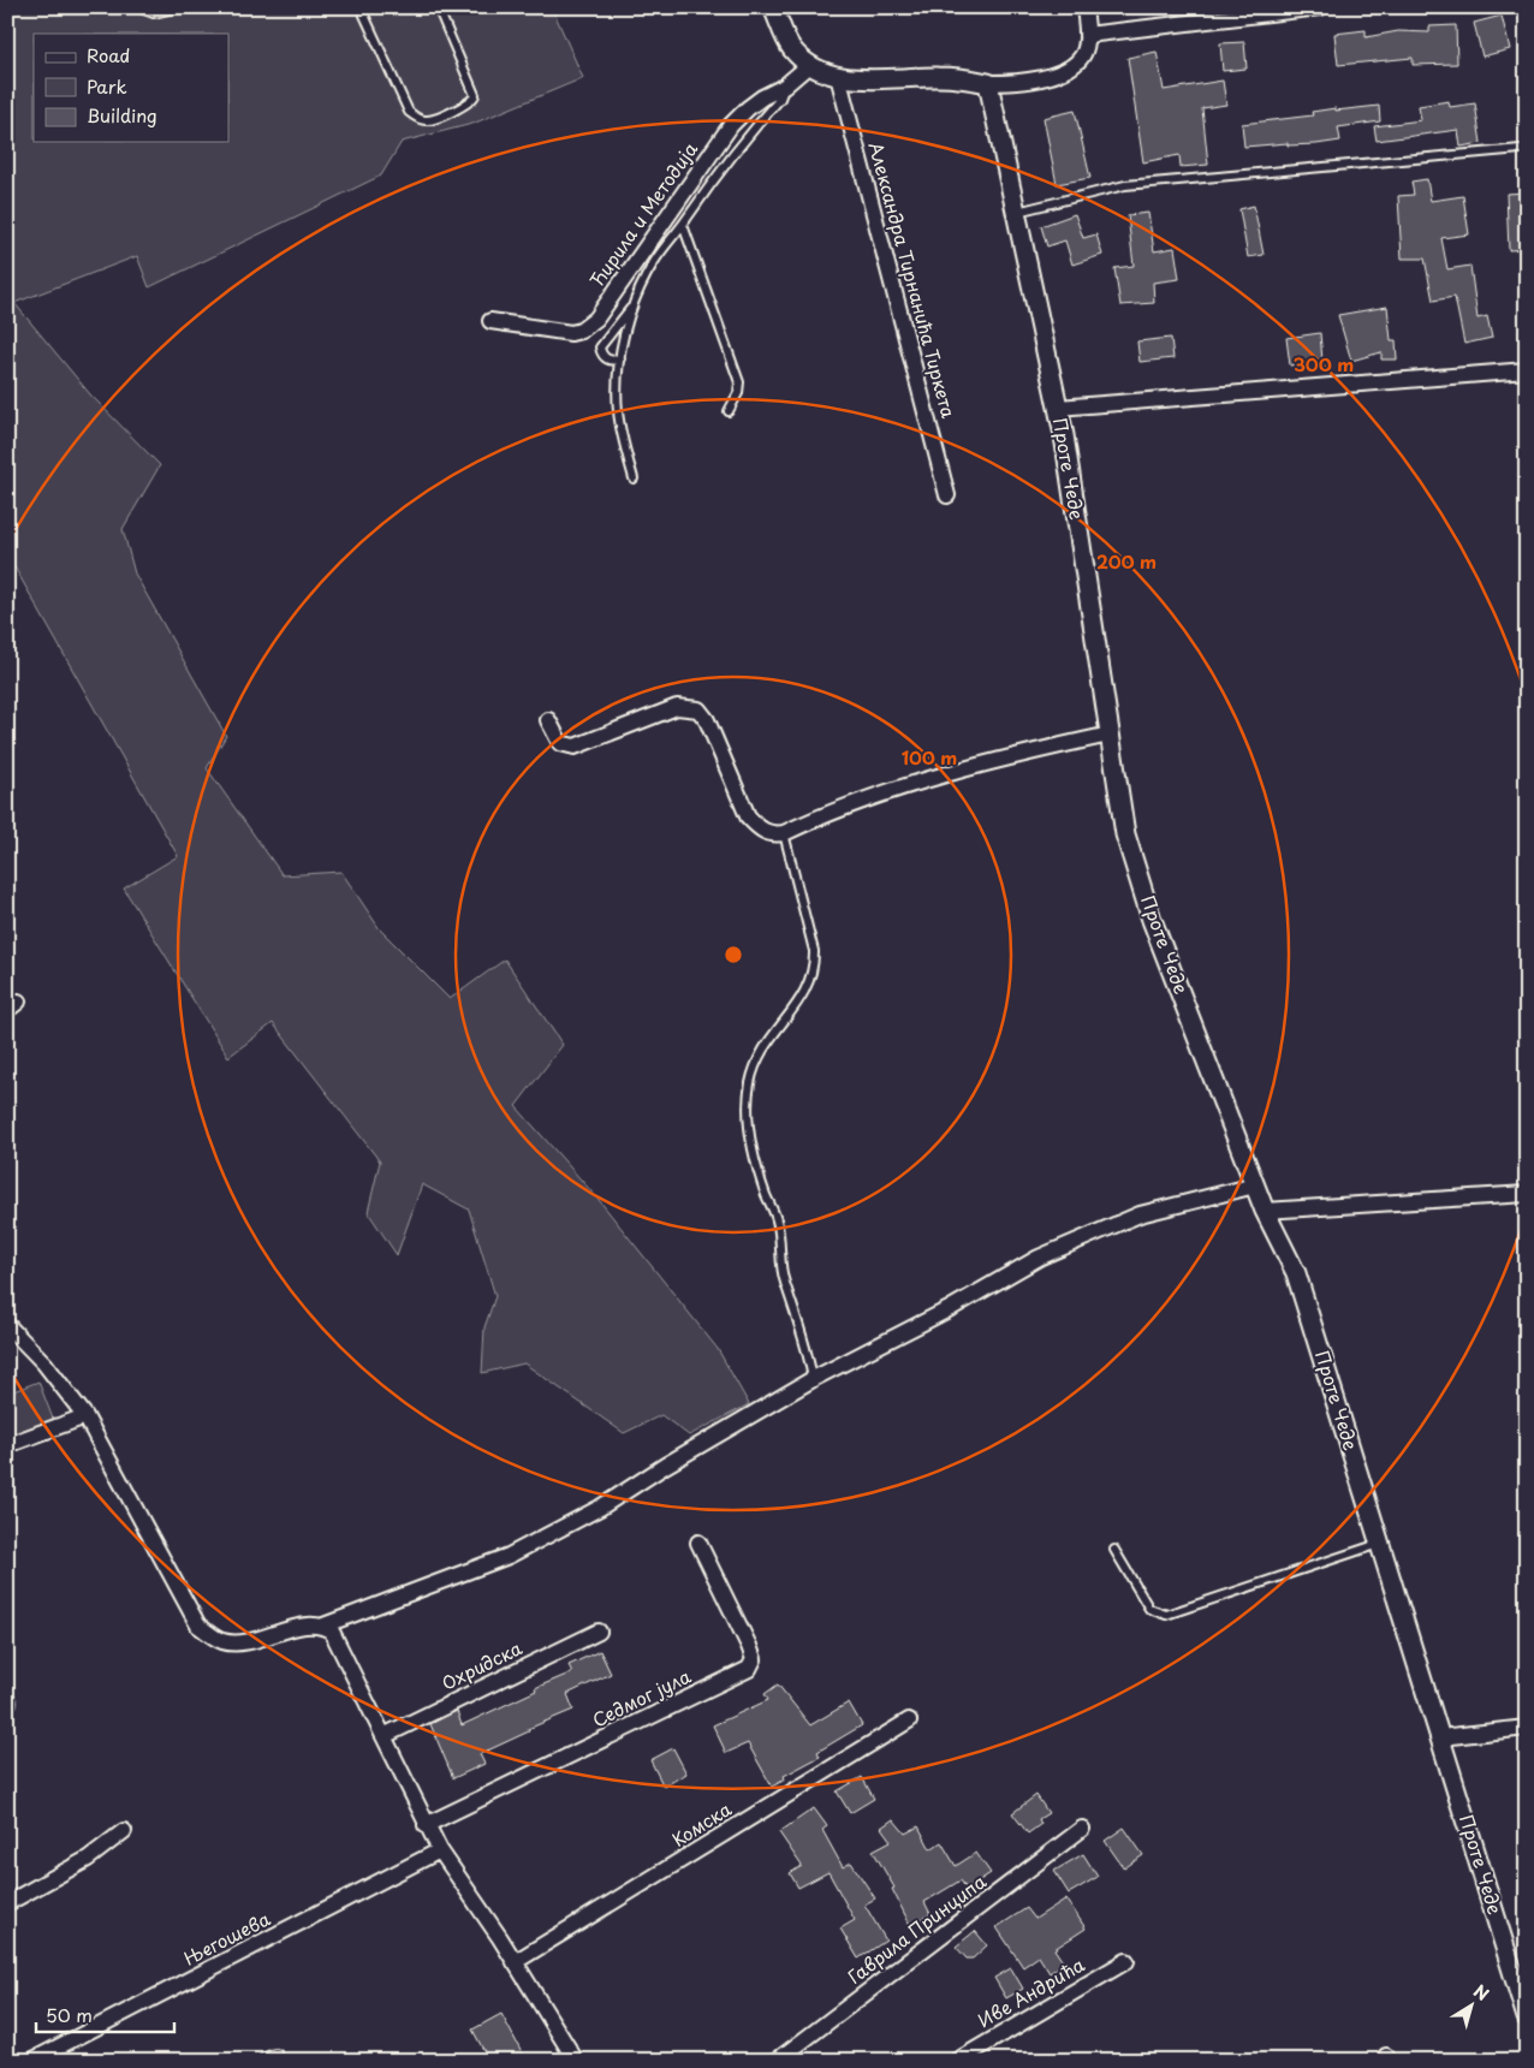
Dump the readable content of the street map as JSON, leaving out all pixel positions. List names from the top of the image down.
{
  "streets": {
    "street": [
      "Ћирила и Методија",
      "Александра Тирнанића Тиркета",
      "Проте Чеде",
      "Охридска",
      "Седмог јула",
      "Комска",
      "Гаврила Принципа",
      "Његошева",
      "Иве Андрића"
    ]
  },
  "legend": ["Road", "Park", "Building"],
  "scale_bar": "50 m",
  "north": "top right",
  "rings": ["300 m", "200 m", "100 m"]
}
